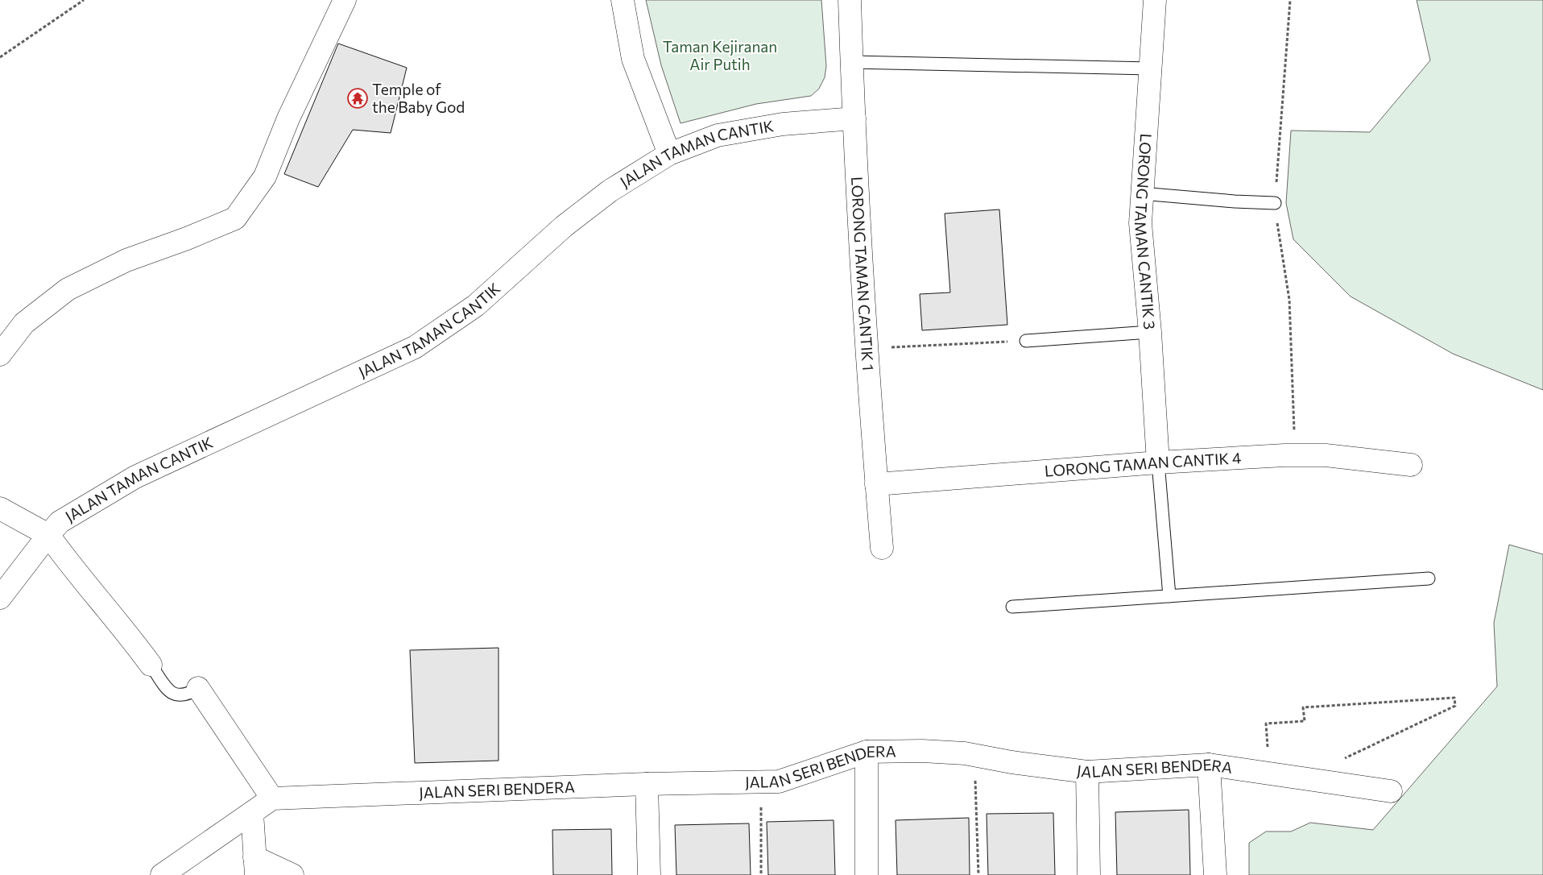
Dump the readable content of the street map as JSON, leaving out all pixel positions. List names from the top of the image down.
{
  "streets": {
    "street": [
      "JALAN TAMAN CANTIK",
      "LORONG TAMAN CANTIK 3",
      "LORONG TAMAN CANTIK 1",
      "LORONG TAMAN CANTIK 4",
      "JALAN SERI BENDERA"
    ]
  },
  "crossings": [
    ["JALAN TAMAN CANTIK", "LORONG TAMAN CANTIK 1"],
    ["LORONG TAMAN CANTIK 3", "LORONG TAMAN CANTIK 4"],
    ["LORONG TAMAN CANTIK 1", "LORONG TAMAN CANTIK 4"]
  ],
  "parks": ["Taman Kejiranan Air Putih"],
  "places": {
    "temple": ["Temple of the Baby God"]
  }
}
